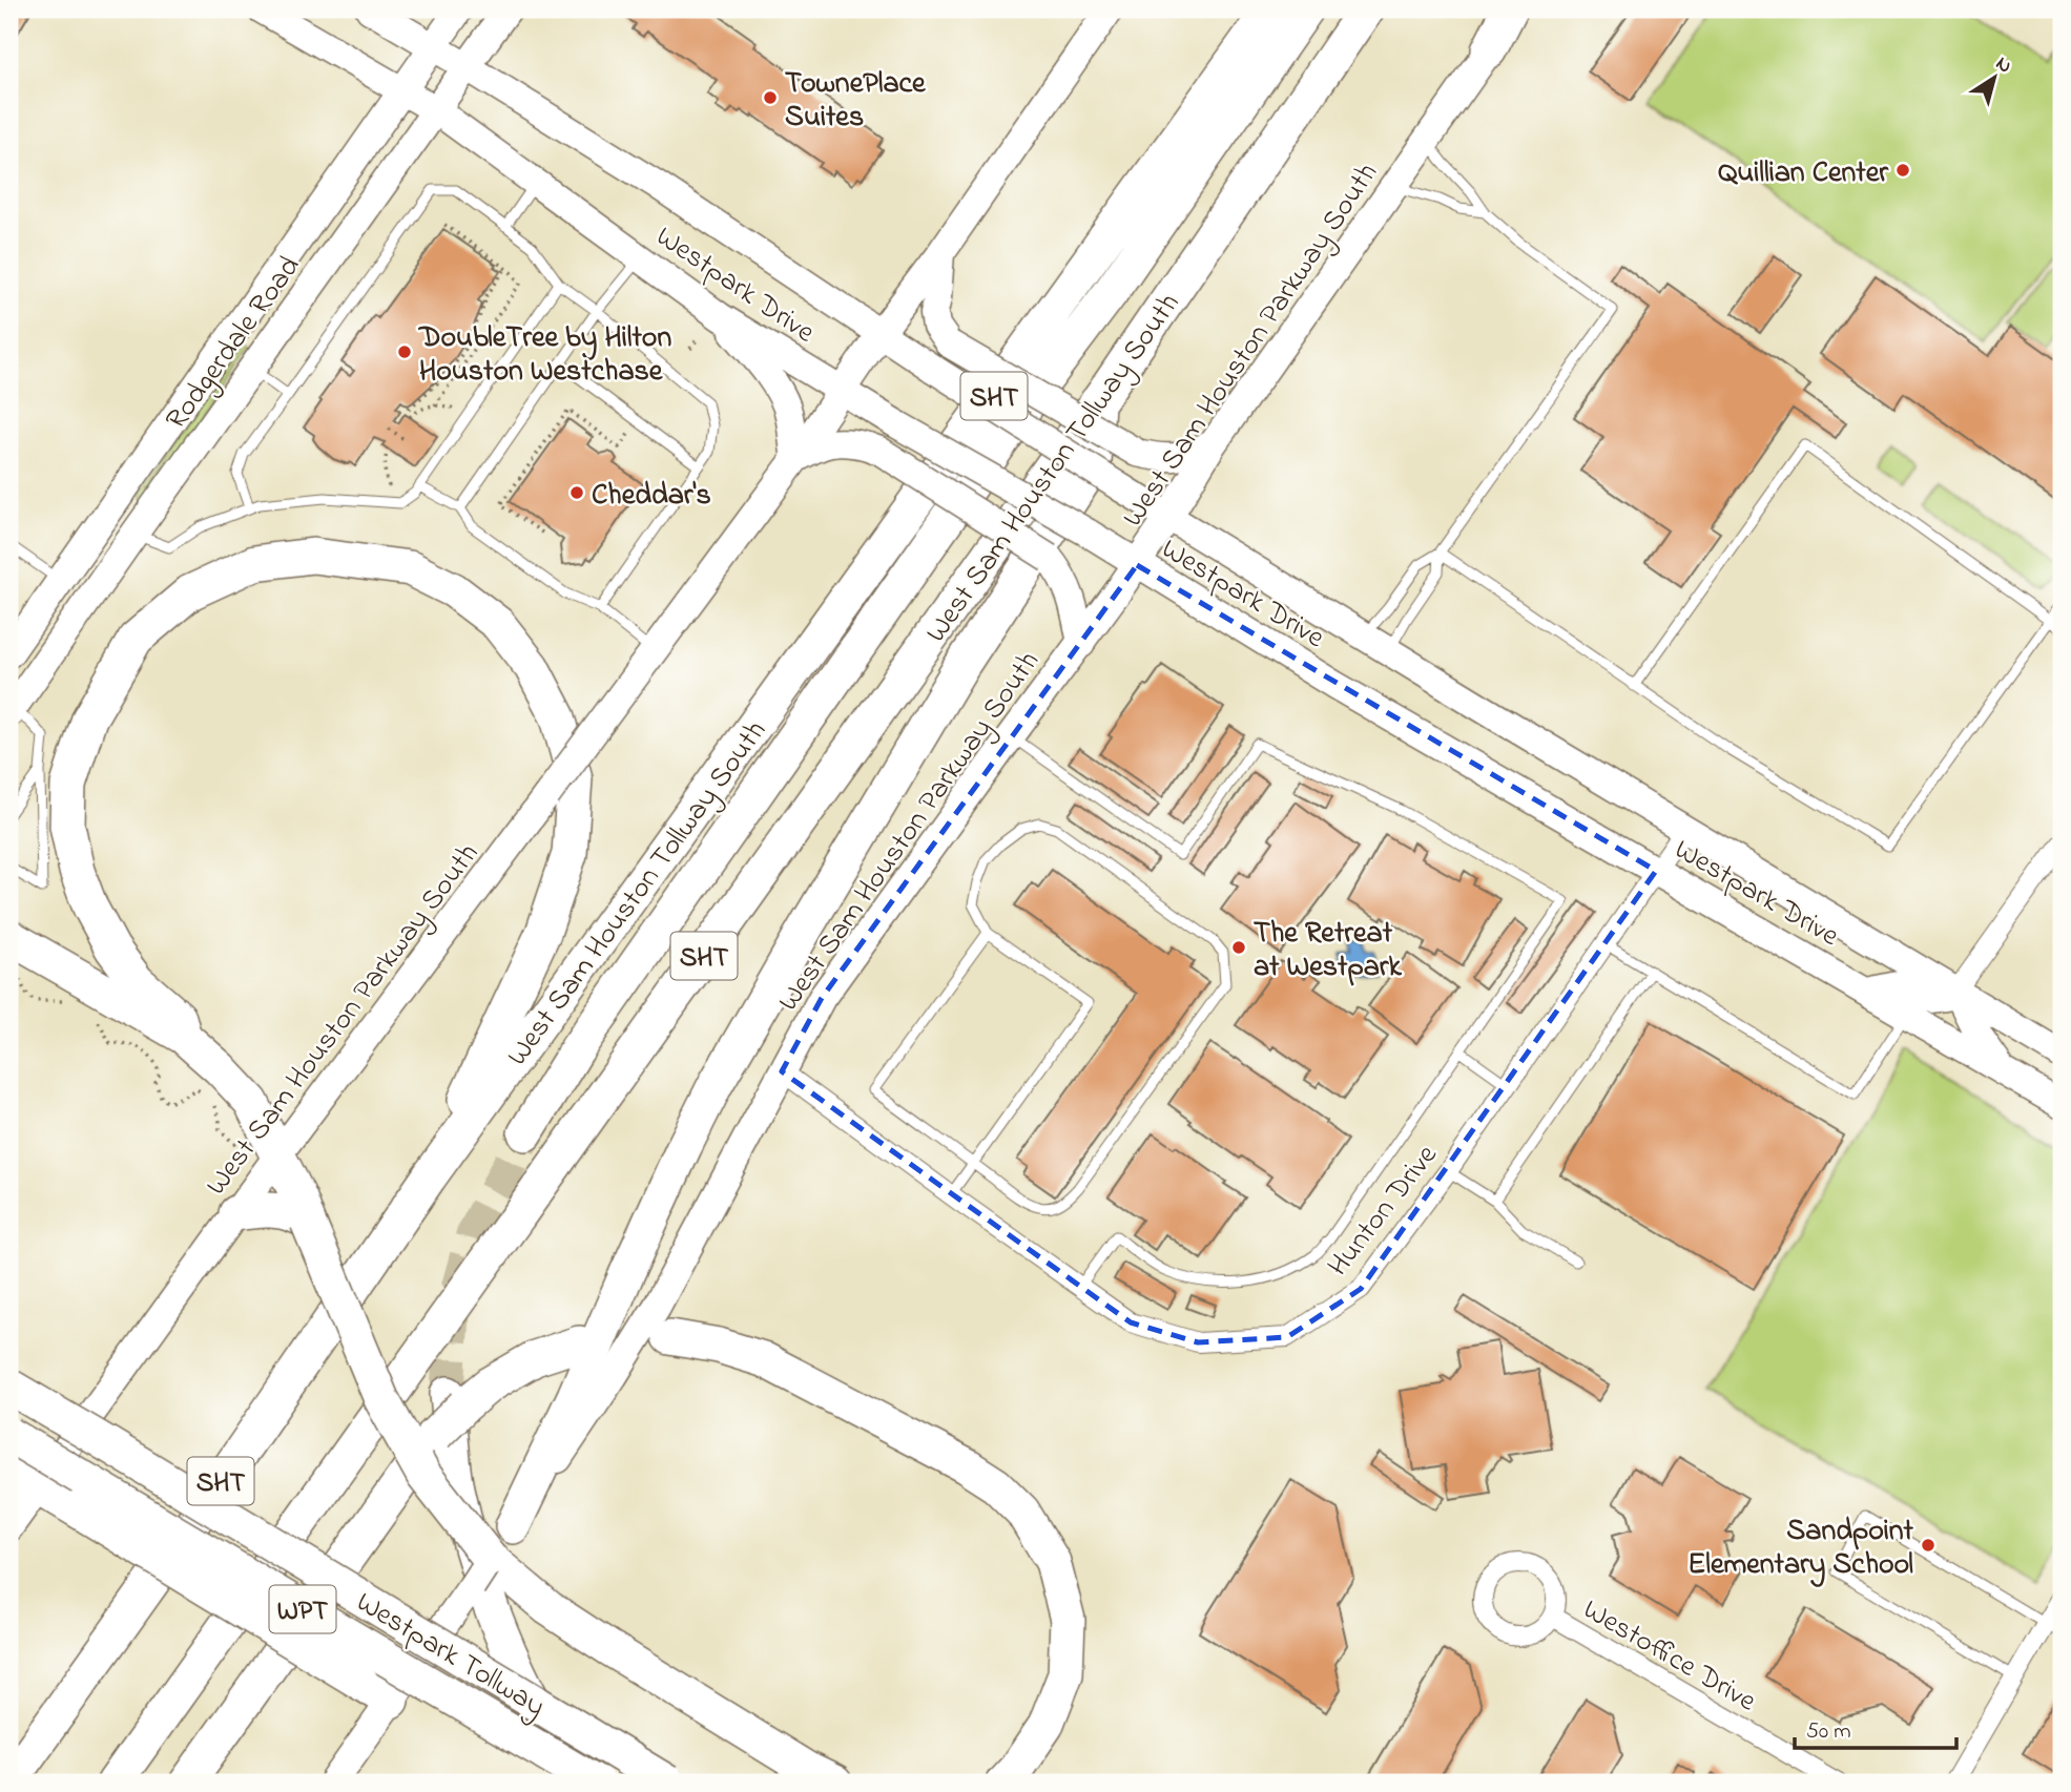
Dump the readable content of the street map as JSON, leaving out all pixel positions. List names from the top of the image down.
{
  "streets": {
    "highway": [
      "SHT",
      "West Sam Houston Tollway South",
      "WPT",
      "Westpark Tollway"
    ],
    "main road": ["Westpark Drive", "Rodgerdale Road", "West Sam Houston Parkway South"],
    "street": ["Hunton Drive", "Westoffice Drive"]
  },
  "crossings": [
    ["Westpark Drive", "Rodgerdale Road"],
    ["Westpark Drive", "West Sam Houston Parkway South"],
    ["Westpark Drive", "Hunton Drive"],
    ["West Sam Houston Parkway South", "Hunton Drive"]
  ],
  "places": [
    "TownePlace Suites",
    "Quillian Center",
    "DoubleTree by Hilton Houston Westchase",
    "Cheddar's",
    "The Retreat at Westpark",
    "Sandpoint Elementary School"
  ],
  "scale_bar": "50 m",
  "north": "top right"
}
